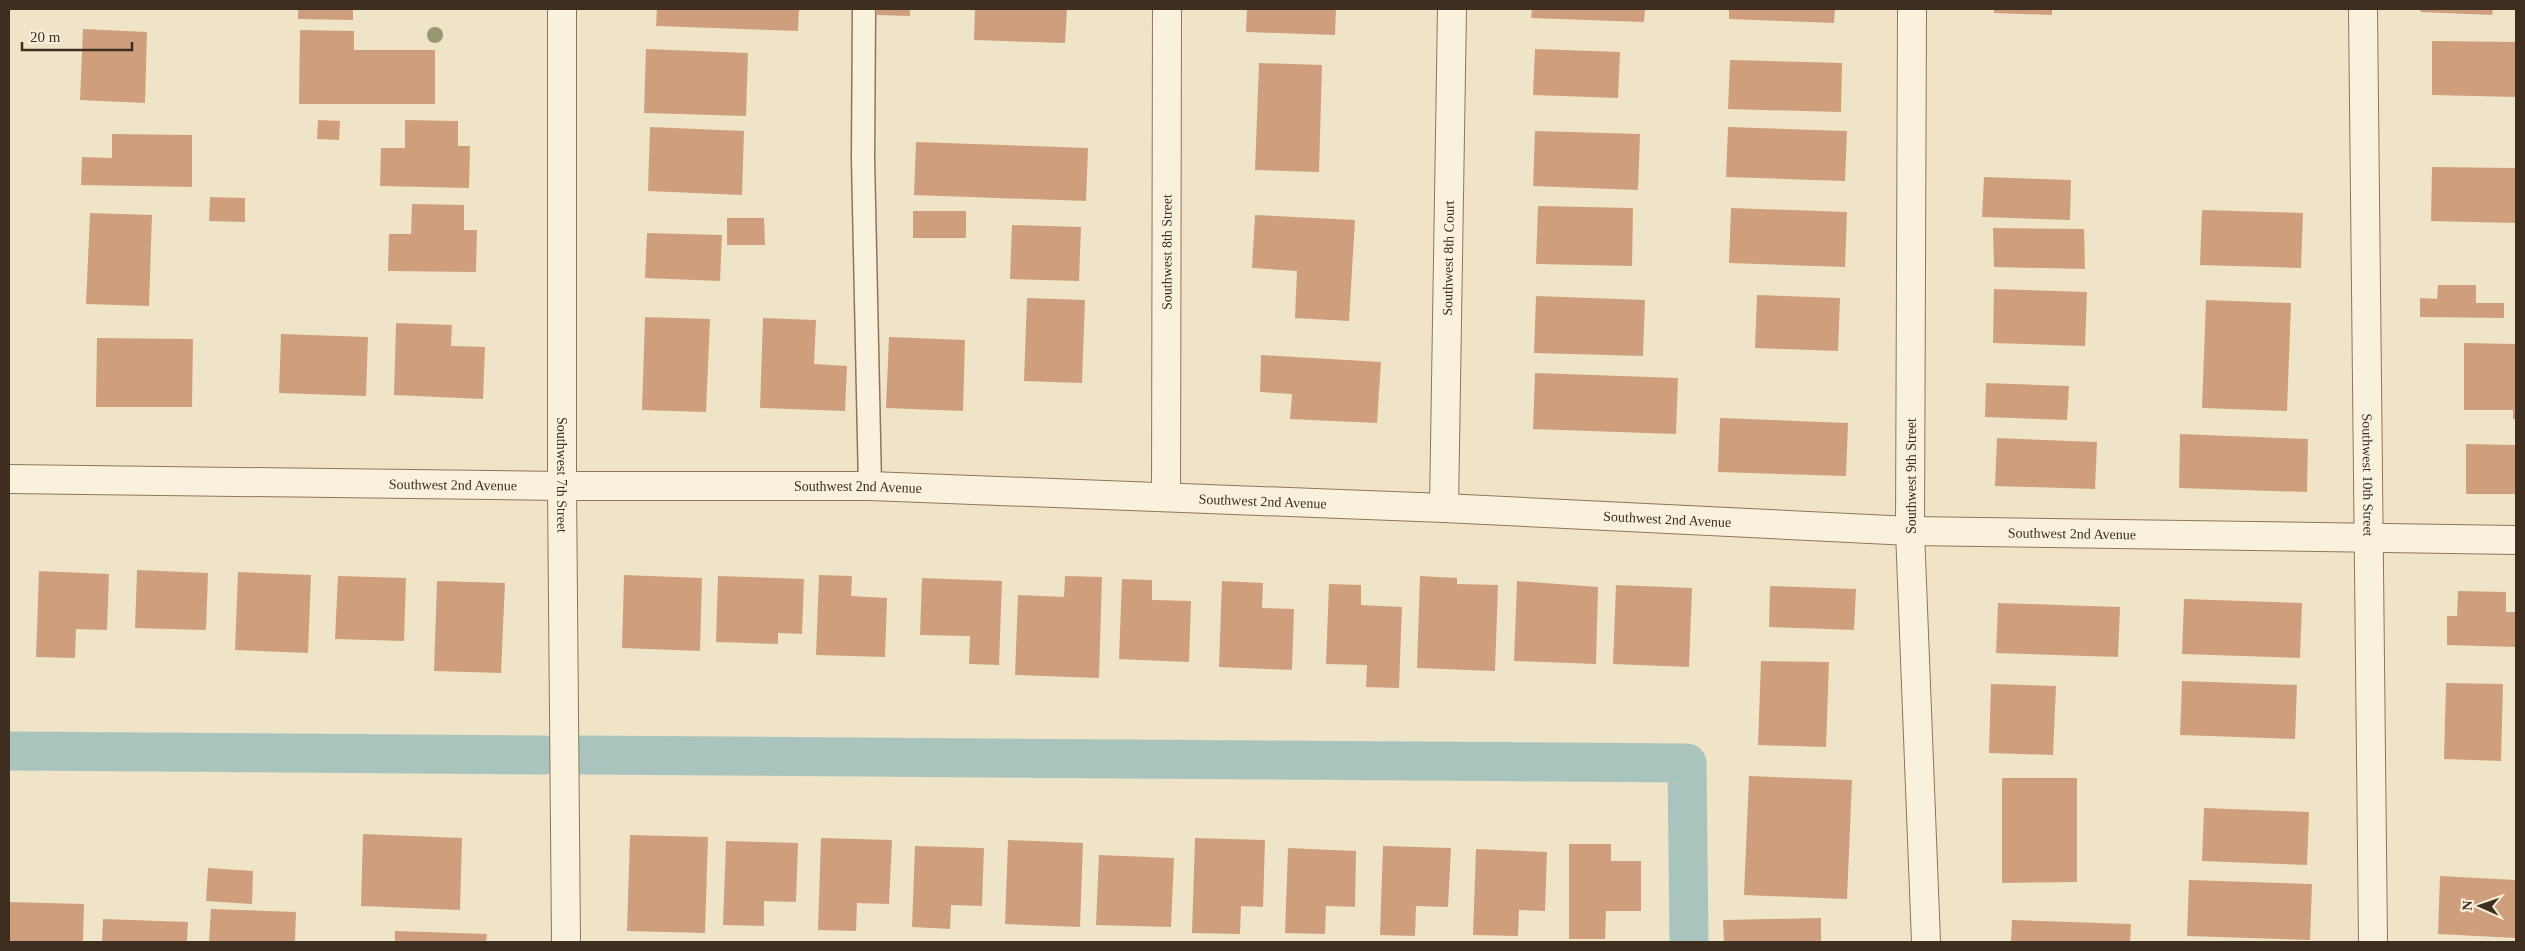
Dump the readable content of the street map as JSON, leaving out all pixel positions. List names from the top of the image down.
{
  "streets": {
    "street": [
      "Southwest 8th Street",
      "Southwest 8th Court",
      "Southwest 7th Street",
      "Southwest 9th Street",
      "Southwest 10th Street",
      "Southwest 2nd Avenue"
    ]
  },
  "crossings": [
    ["Southwest 8th Street", "Southwest 2nd Avenue"],
    ["Southwest 8th Court", "Southwest 2nd Avenue"],
    ["Southwest 7th Street", "Southwest 2nd Avenue"],
    ["Southwest 9th Street", "Southwest 2nd Avenue"],
    ["Southwest 10th Street", "Southwest 2nd Avenue"]
  ],
  "scale_bar": "20 m",
  "north": "left"
}
